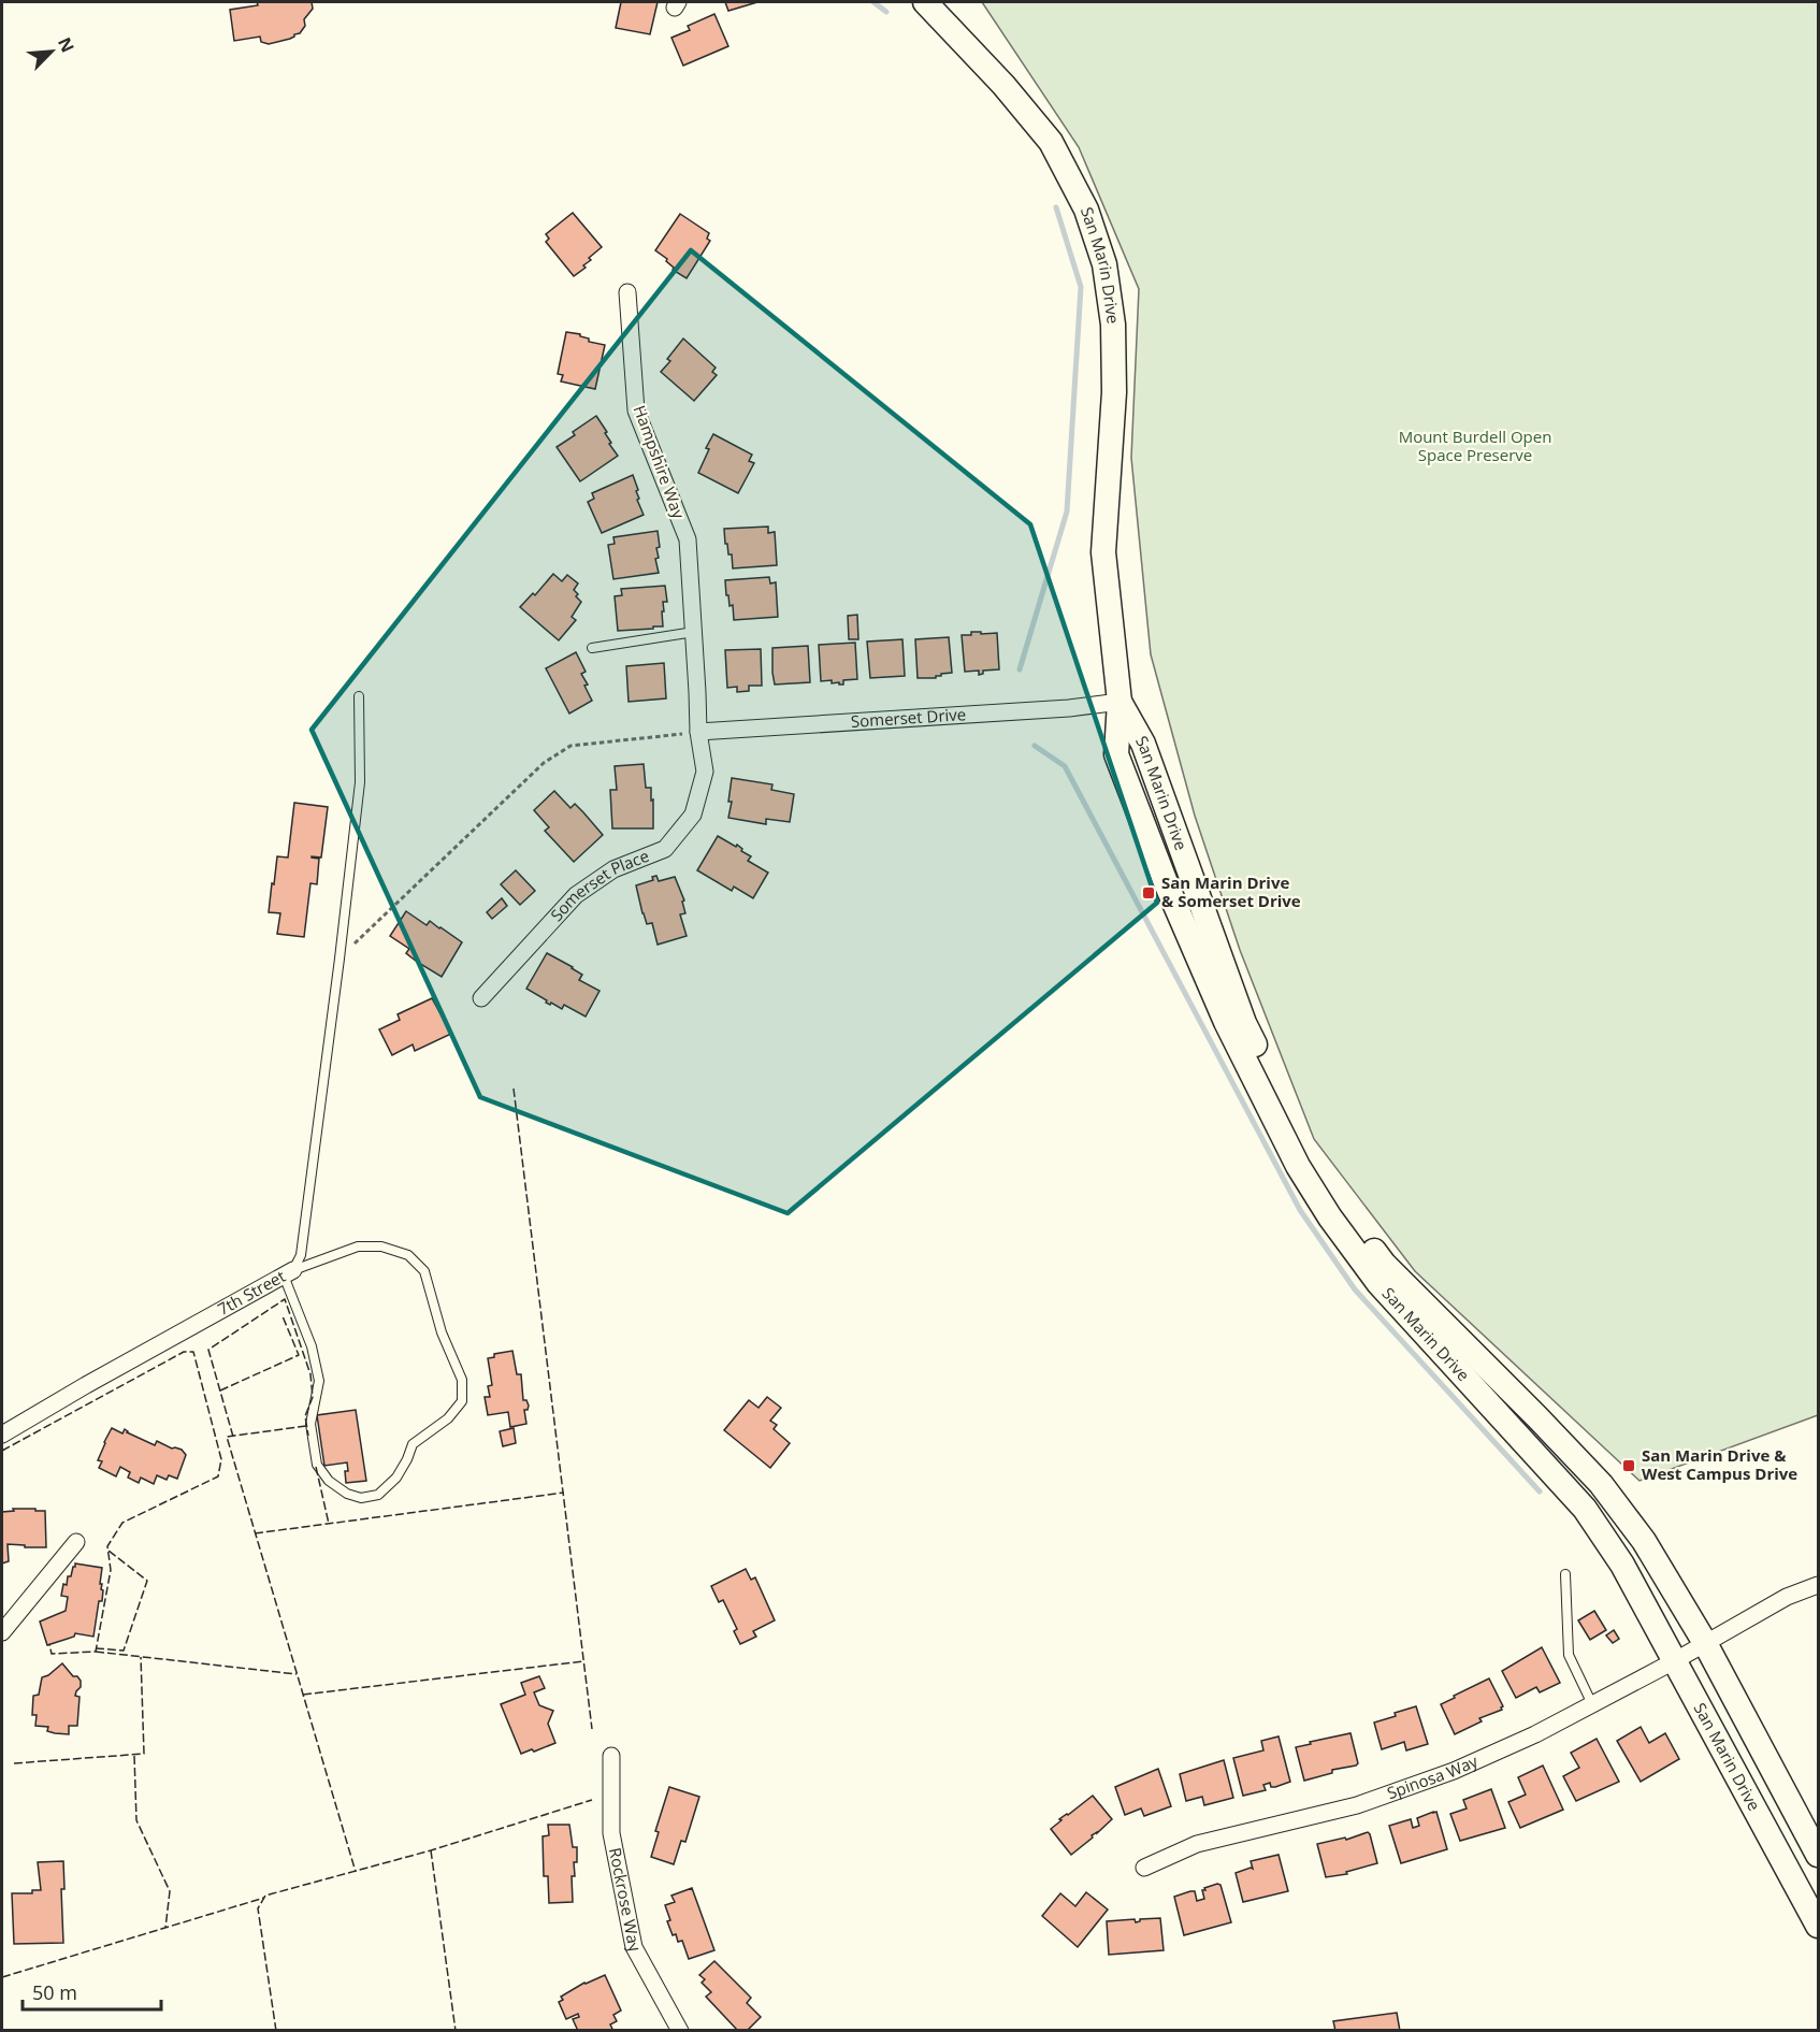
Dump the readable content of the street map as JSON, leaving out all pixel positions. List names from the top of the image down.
{
  "streets": {
    "main road": ["San Marin Drive"],
    "street": [
      "Hampshire Way",
      "Somerset Drive",
      "Somerset Place",
      "7th Street",
      "Spinosa Way",
      "Rockrose Way"
    ]
  },
  "crossings": [
    ["San Marin Drive", "Somerset Drive"],
    ["San Marin Drive", "Spinosa Way"],
    ["Hampshire Way", "Somerset Drive"],
    ["Hampshire Way", "Somerset Place"],
    ["Somerset Drive", "Somerset Place"]
  ],
  "parks": ["Mount Burdell Open Space Preserve"],
  "places": {
    "transit": ["San Marin Drive & Somerset Drive", "San Marin Drive & West Campus Drive"]
  },
  "scale_bar": "50 m",
  "north": "top right"
}
